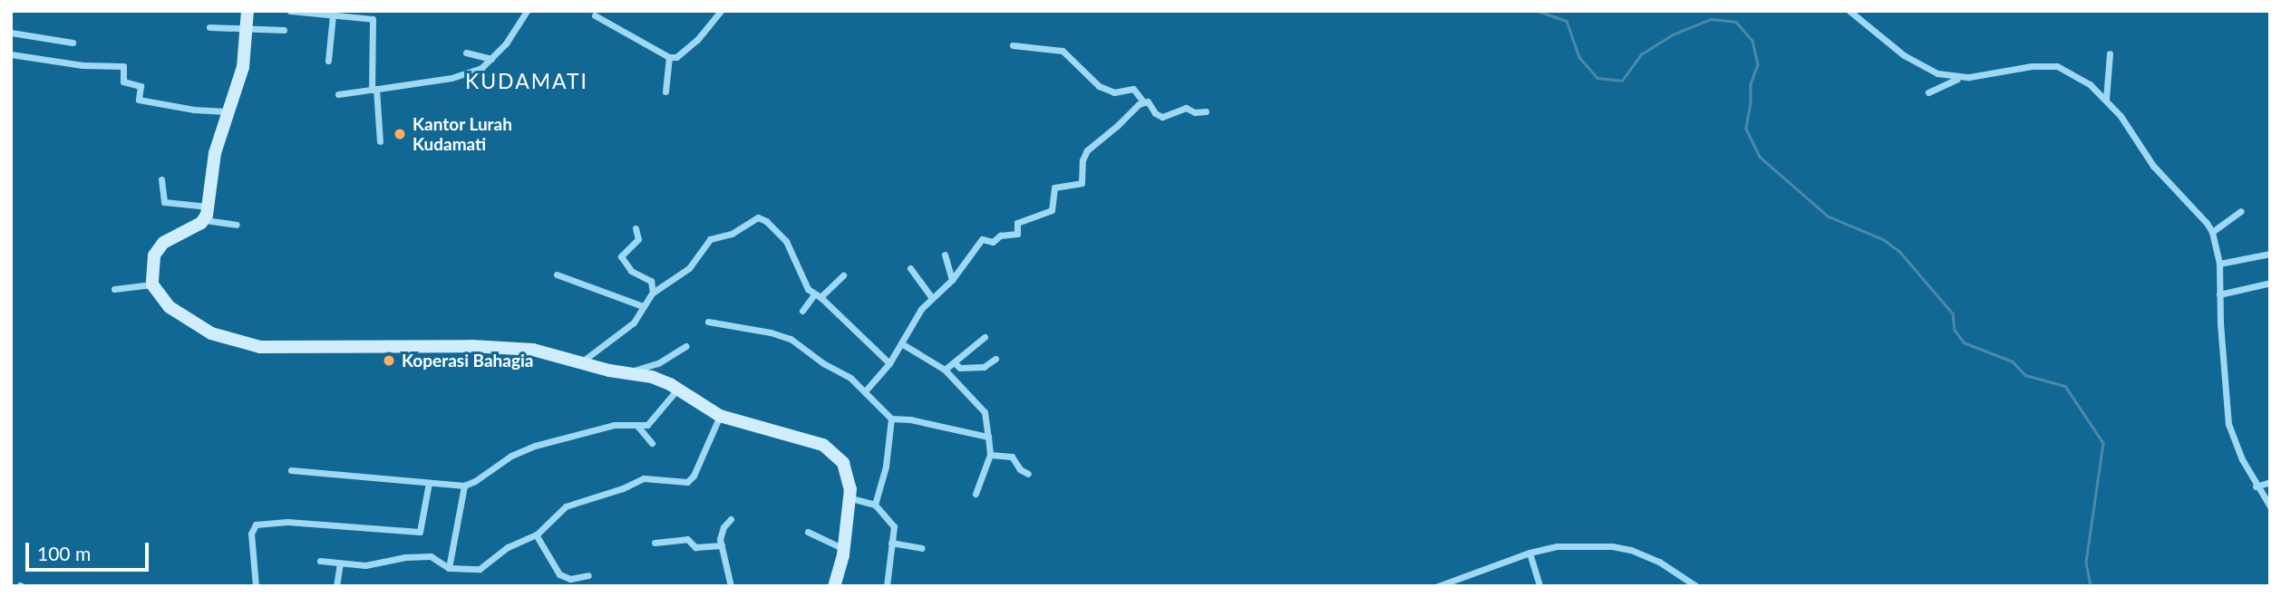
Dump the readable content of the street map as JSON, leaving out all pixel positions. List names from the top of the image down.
{
  "districts": ["KUDAMATI"],
  "places": ["Kantor Lurah Kudamati", "Koperasi Bahagia"],
  "scale_bar": "100 m"
}
